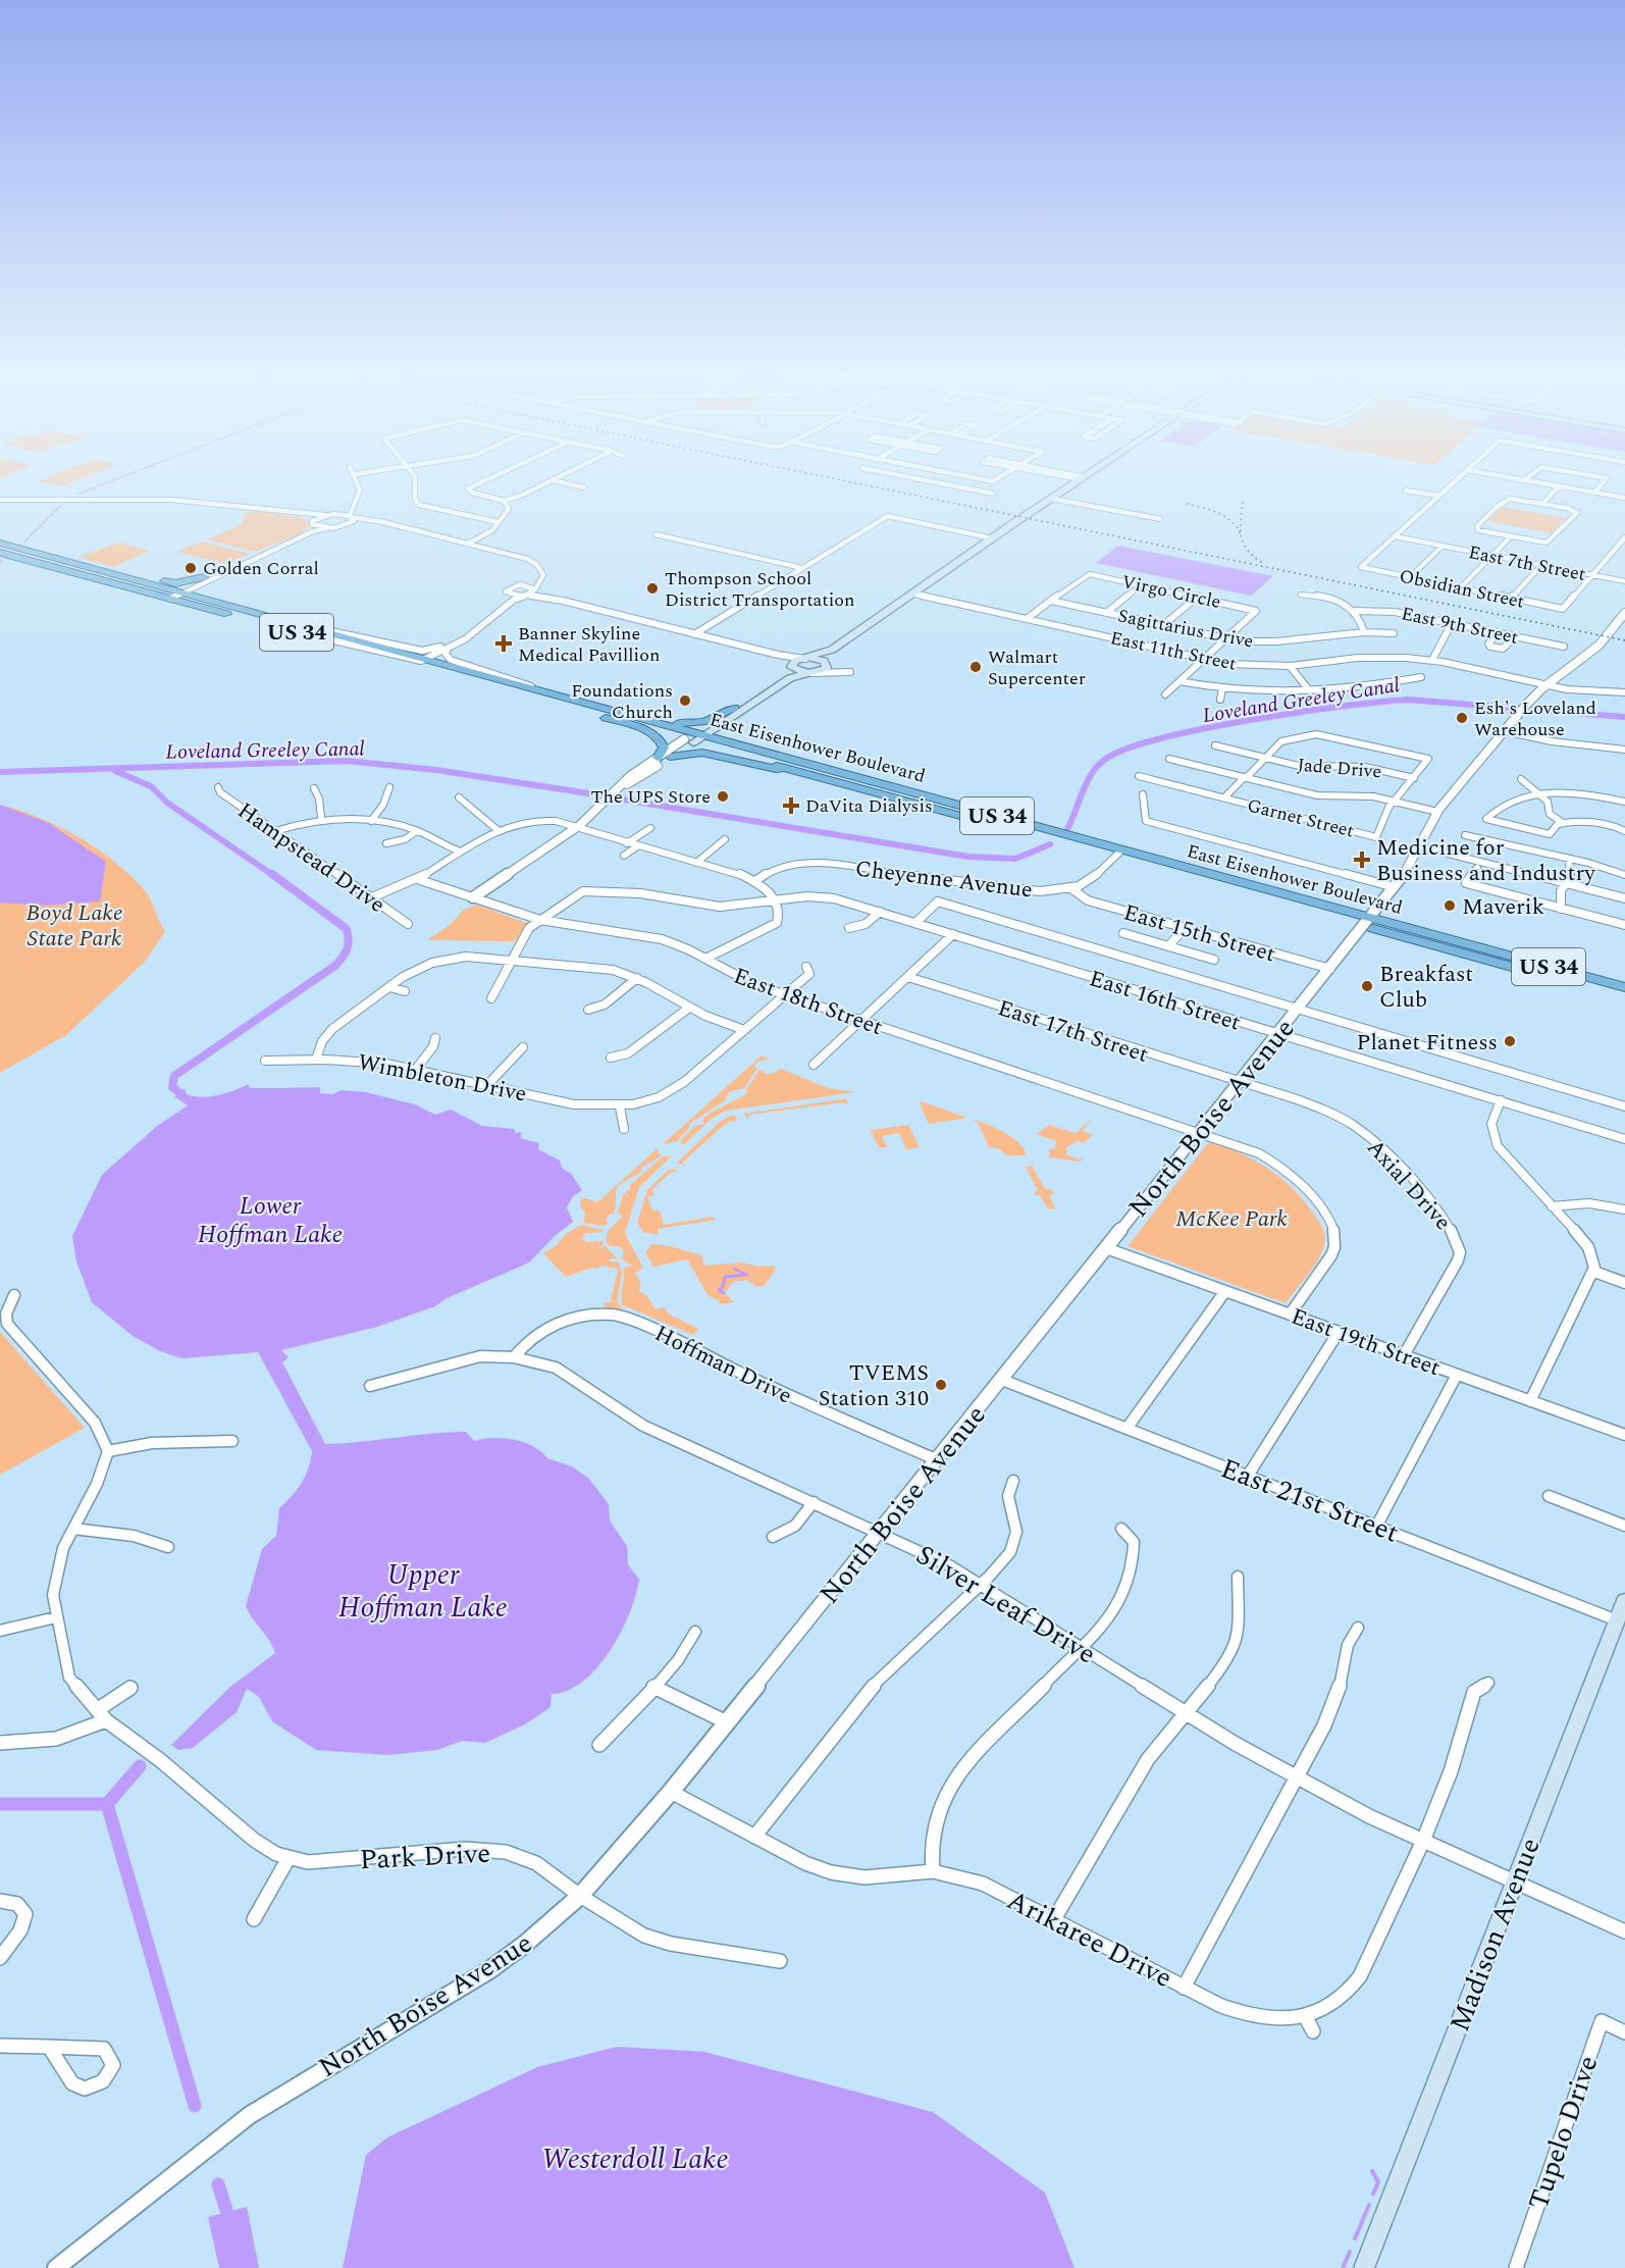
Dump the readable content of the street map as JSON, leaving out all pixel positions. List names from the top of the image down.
{
  "streets": {
    "highway": ["US 34", "East Eisenhower Boulevard"],
    "main road": ["Madison Avenue"],
    "street": [
      "East 7th Street",
      "Obsidian Street",
      "Virgo Circle",
      "East 9th Street",
      "Sagittarius Drive",
      "East 11th Street",
      "Jade Drive",
      "Garnet Street",
      "Hampstead Drive",
      "Cheyenne Avenue",
      "East 15th Street",
      "East 16th Street",
      "East 18th Street",
      "East 17th Street",
      "Wimbleton Drive",
      "North Boise Avenue",
      "Axial Drive",
      "East 19th Street",
      "Hoffman Drive",
      "East 21st Street",
      "Silver Leaf Drive",
      "Park Drive",
      "Arikaree Drive",
      "Tupelo Drive"
    ]
  },
  "crossings": [
    ["East 7th Street", "Obsidian Street"],
    ["Virgo Circle", "Sagittarius Drive"],
    ["Virgo Circle", "East 11th Street"],
    ["East 11th Street", "North Boise Avenue"],
    ["East Eisenhower Boulevard", "Cheyenne Avenue"],
    ["East Eisenhower Boulevard", "North Boise Avenue"],
    ["Cheyenne Avenue", "East 15th Street"],
    ["East 15th Street", "North Boise Avenue"],
    ["East 16th Street", "East 18th Street"],
    ["East 16th Street", "North Boise Avenue"],
    ["East 18th Street", "North Boise Avenue"],
    ["East 18th Street", "East 19th Street"],
    ["East 17th Street", "North Boise Avenue"],
    ["East 17th Street", "Axial Drive"],
    ["North Boise Avenue", "Axial Drive"],
    ["North Boise Avenue", "East 19th Street"],
    ["North Boise Avenue", "Hoffman Drive"],
    ["North Boise Avenue", "East 21st Street"],
    ["North Boise Avenue", "Silver Leaf Drive"],
    ["North Boise Avenue", "Park Drive"],
    ["North Boise Avenue", "Arikaree Drive"],
    ["Axial Drive", "East 19th Street"],
    ["Hoffman Drive", "Silver Leaf Drive"],
    ["East 21st Street", "Madison Avenue"],
    ["Silver Leaf Drive", "Madison Avenue"],
    ["Silver Leaf Drive", "Arikaree Drive"]
  ],
  "water": [
    "Loveland Greeley Canal",
    "Lower Hoffman Lake",
    "Upper Hoffman Lake",
    "Westerdoll Lake"
  ],
  "parks": ["Boyd Lake State Park", "McKee Park"],
  "places": {
    "other": [
      "Golden Corral",
      "Thompson School District Transportation",
      "Walmart Supercenter",
      "Foundations Church",
      "Esh's Loveland Warehouse",
      "The UPS Store",
      "Maverik",
      "Breakfast Club",
      "Planet Fitness",
      "TVEMS Station 310"
    ],
    "health": ["Banner Skyline Medical Pavillion", "DaVita Dialysis", "Medicine for Business and Industry"]
  }
}
